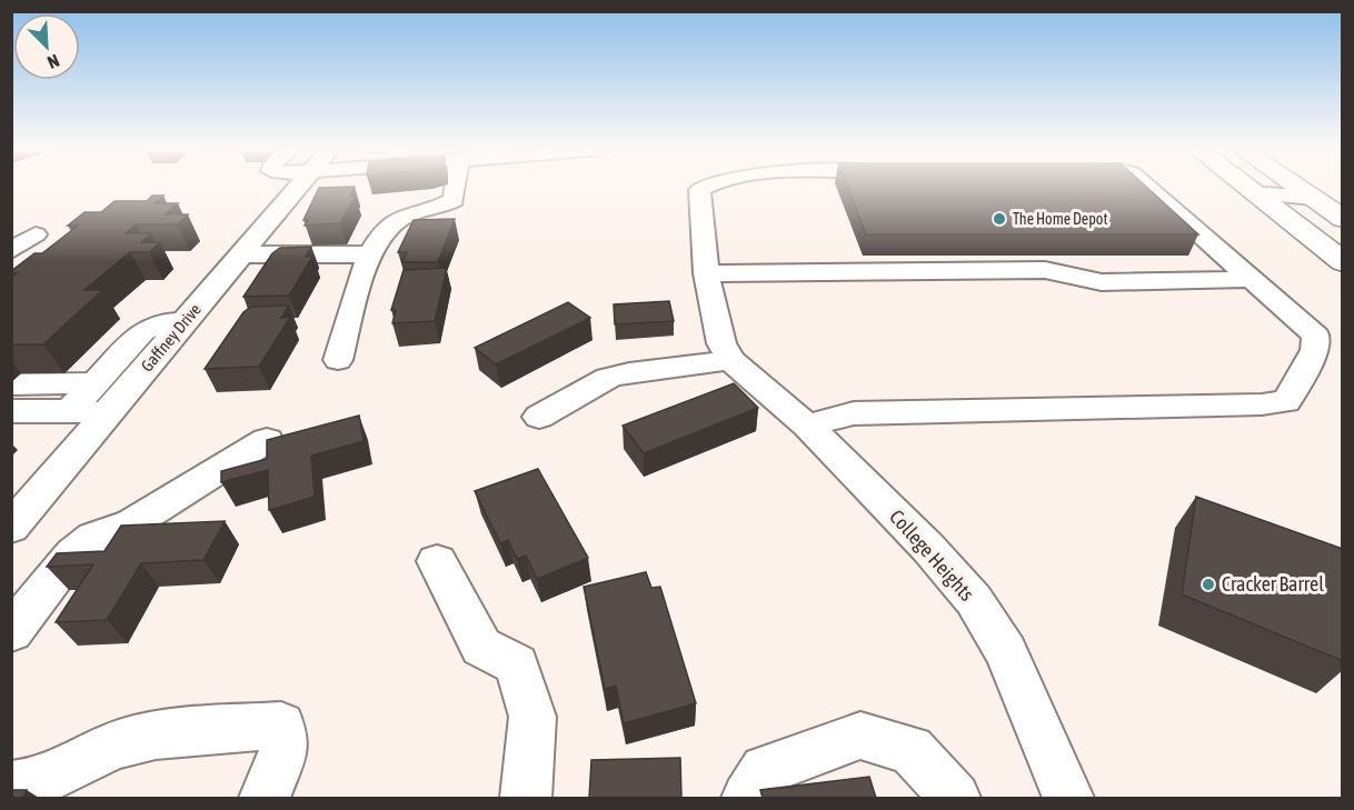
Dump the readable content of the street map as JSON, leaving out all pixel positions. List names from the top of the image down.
{
  "streets": {
    "street": ["Gaffney Drive", "College Heights"]
  },
  "places": ["The Home Depot", "Cracker Barrel"],
  "north": "bottom right"
}
